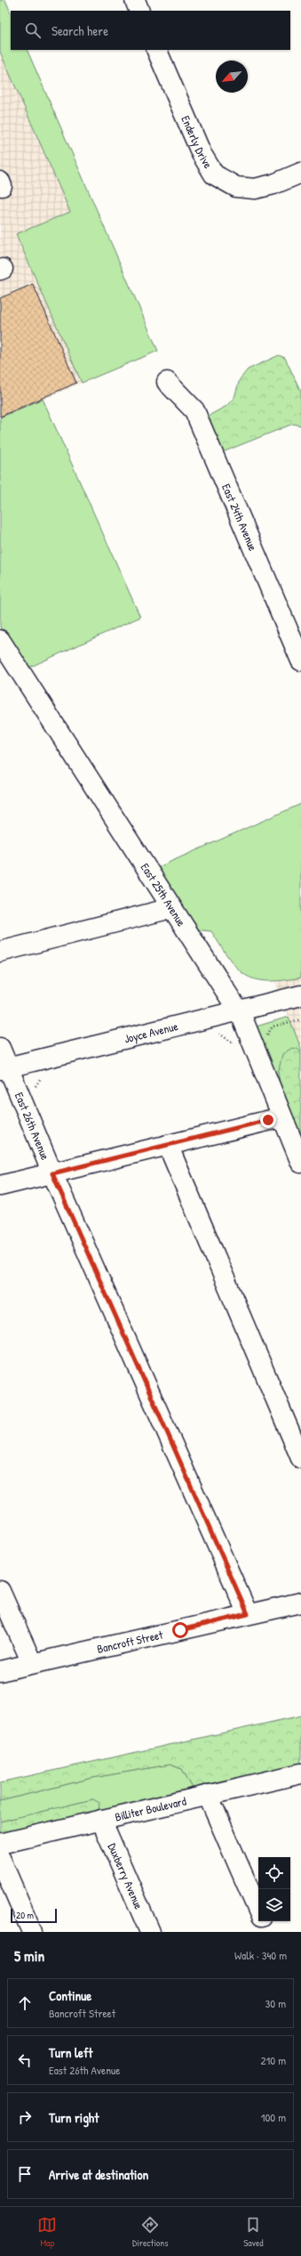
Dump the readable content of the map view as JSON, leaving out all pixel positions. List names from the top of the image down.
{
  "streets": {
    "street": [
      "Enderly Drive",
      "East 24th Avenue",
      "East 25th Avenue",
      "Joyce Avenue",
      "East 26th Avenue",
      "Bancroft Street",
      "Billiter Boulevard",
      "Duxberry Avenue"
    ]
  },
  "crossings": [
    ["East 25th Avenue", "Joyce Avenue"],
    ["Joyce Avenue", "East 26th Avenue"],
    ["East 26th Avenue", "Bancroft Street"],
    ["Billiter Boulevard", "Duxberry Avenue"]
  ],
  "scale_bar": "20 m",
  "north": "bottom left",
  "page": {
    "search": "Search here",
    "scale": "20 m",
    "heading": ["5 min", "Walk · 340 m"],
    "list": [
      ["Continue", "Bancroft Street", "30 m"],
      ["Turn left", "East 26th Avenue", "210 m"],
      ["Turn right", "100 m"],
      "Arrive at destination"
    ],
    "nav": ["Map", "Directions", "Saved"]
  }
}
